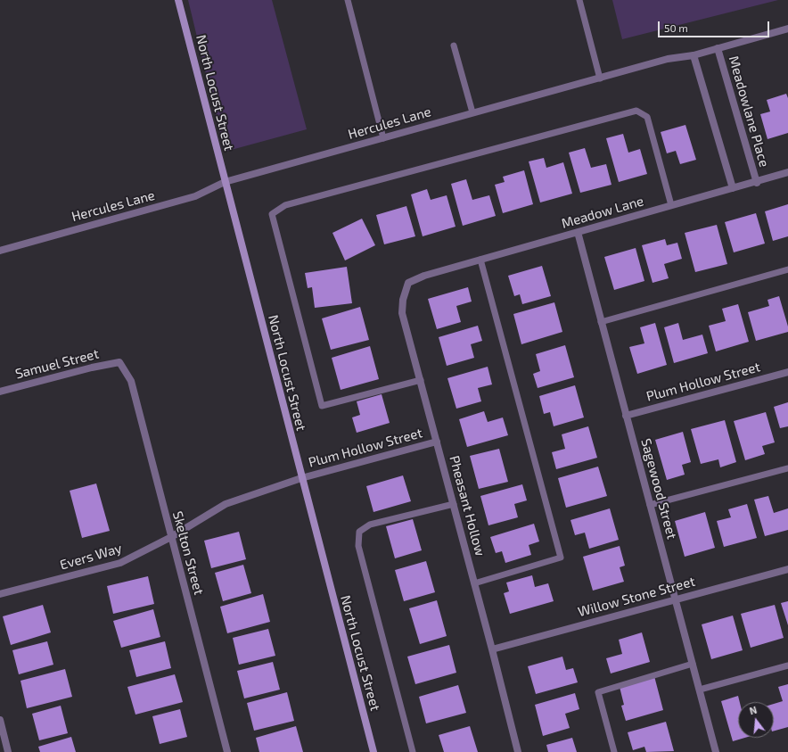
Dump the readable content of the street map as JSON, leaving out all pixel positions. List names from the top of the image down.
{
  "streets": {
    "main road": ["North Locust Street"],
    "street": [
      "Meadowlane Place",
      "Hercules Lane",
      "Meadow Lane",
      "Samuel Street",
      "Plum Hollow Street",
      "Sagewood Street",
      "Pheasant Hollow",
      "Skelton Street",
      "Evers Way",
      "Willow Stone Street"
    ]
  },
  "crossings": [
    ["North Locust Street", "Hercules Lane"],
    ["North Locust Street", "Plum Hollow Street"],
    ["North Locust Street", "Evers Way"],
    ["Meadowlane Place", "Hercules Lane"],
    ["Meadowlane Place", "Meadow Lane"],
    ["Meadow Lane", "Sagewood Street"],
    ["Meadow Lane", "Pheasant Hollow"],
    ["Samuel Street", "Skelton Street"],
    ["Plum Hollow Street", "Sagewood Street"],
    ["Plum Hollow Street", "Pheasant Hollow"],
    ["Plum Hollow Street", "Evers Way"],
    ["Sagewood Street", "Willow Stone Street"],
    ["Pheasant Hollow", "Willow Stone Street"],
    ["Skelton Street", "Evers Way"]
  ],
  "scale_bar": "50 m",
  "north": "top"
}
